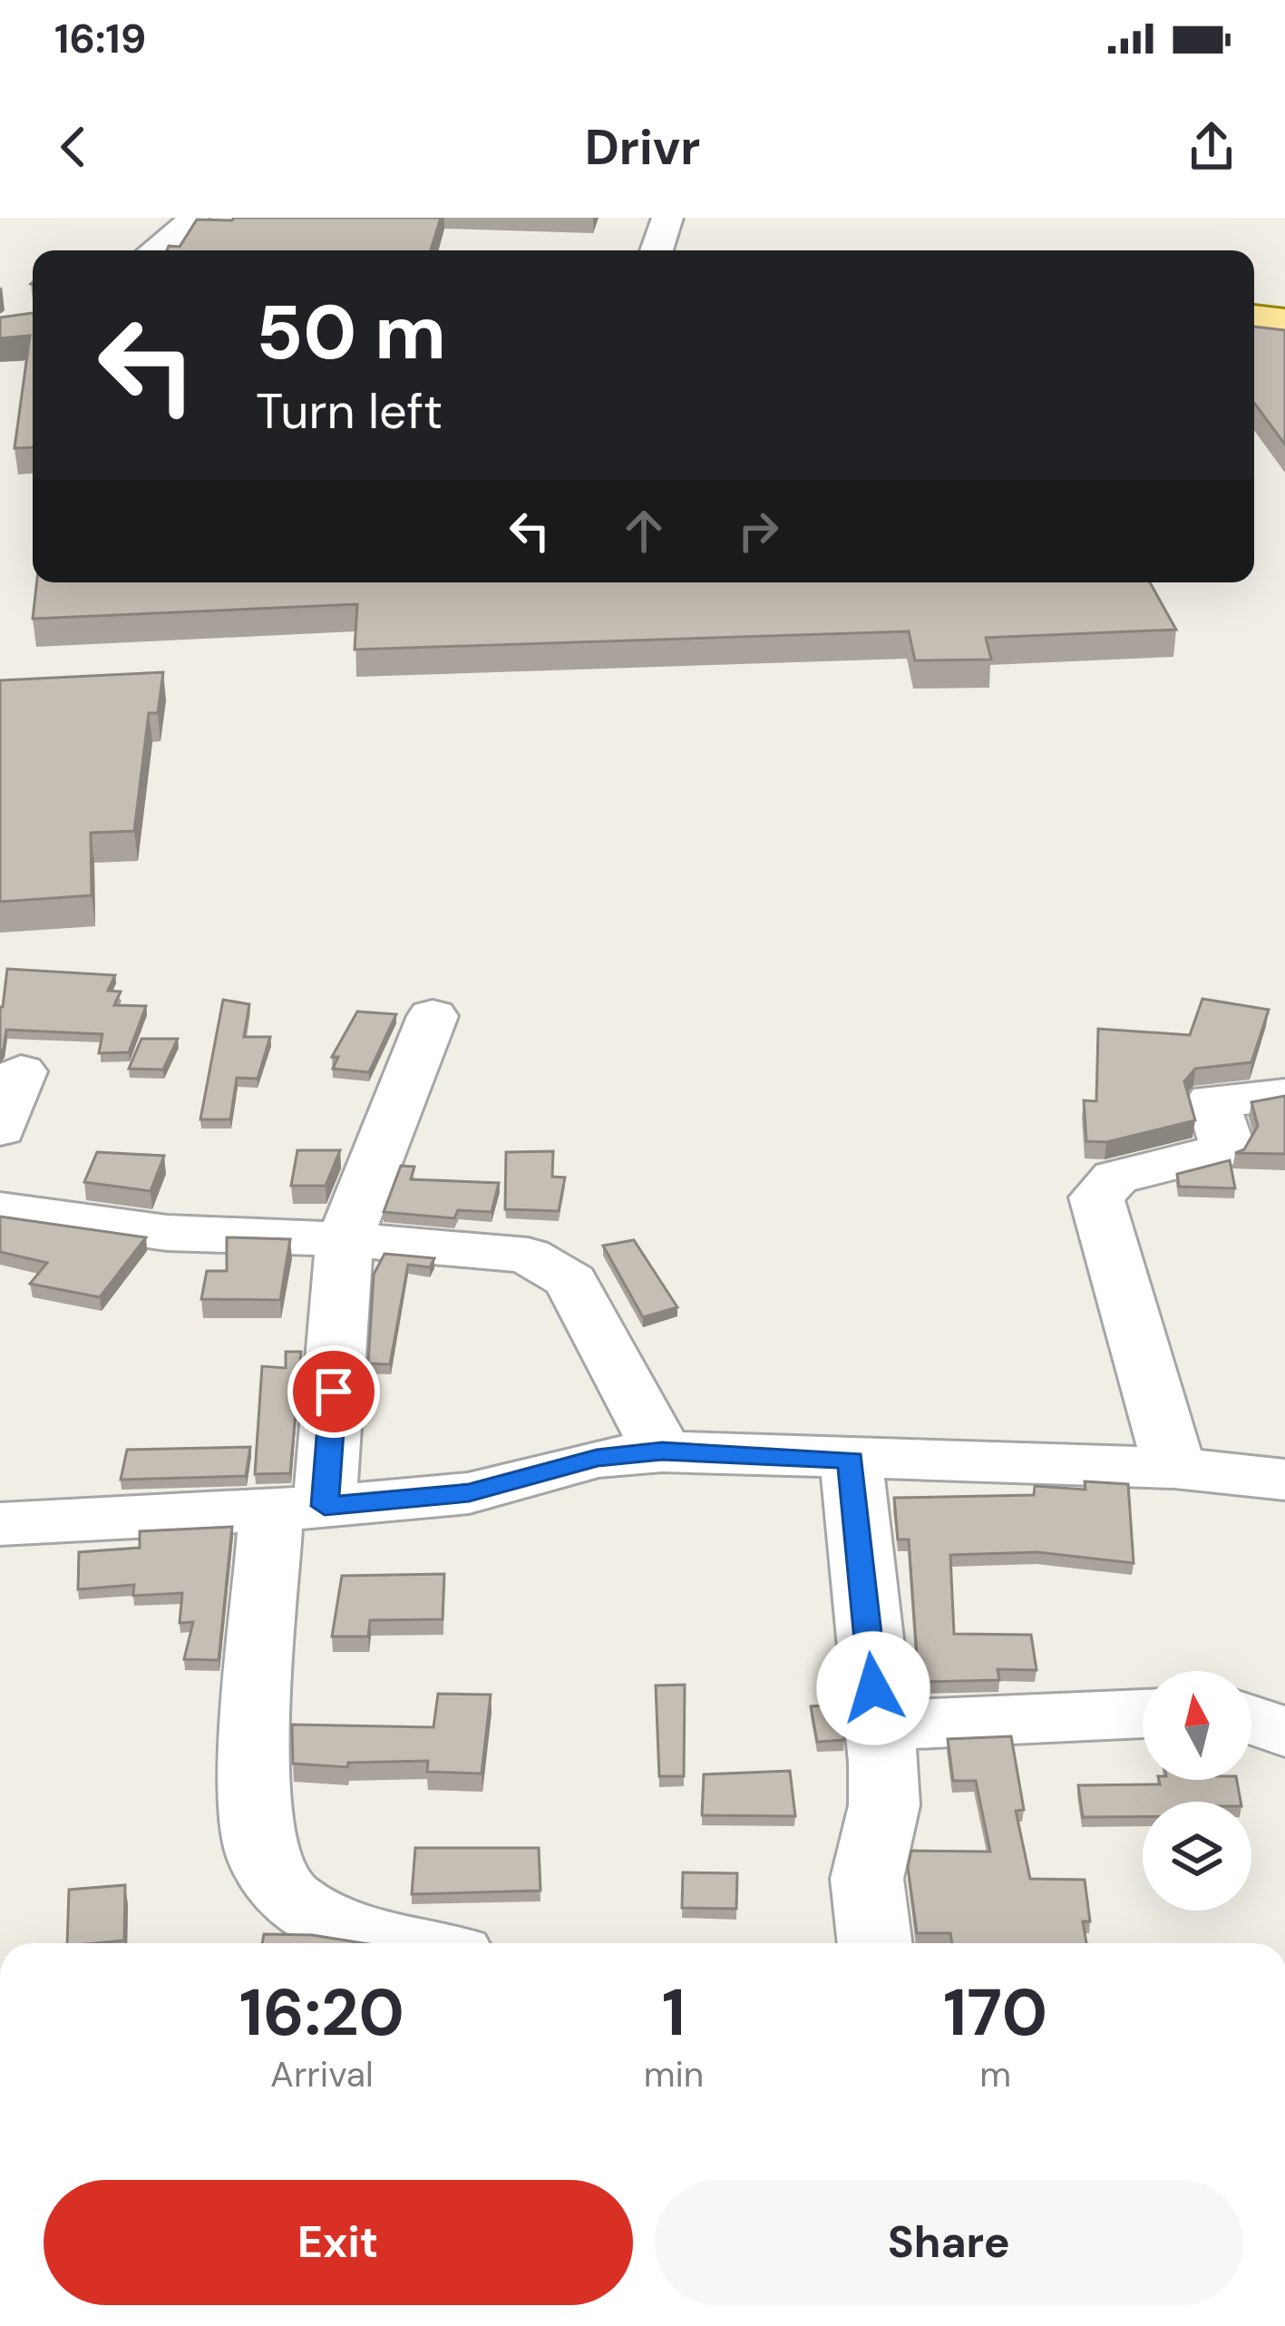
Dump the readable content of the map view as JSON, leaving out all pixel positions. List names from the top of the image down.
{
  "north": "top",
  "page": {
    "status": "16:19",
    "header": "Drivr",
    "turn": ["50 m", "Turn left"],
    "eta": [
      "16:20",
      "Arrival",
      "1",
      "min",
      "170",
      "m"
    ],
    "buttons": ["Exit", "Share"]
  }
}
